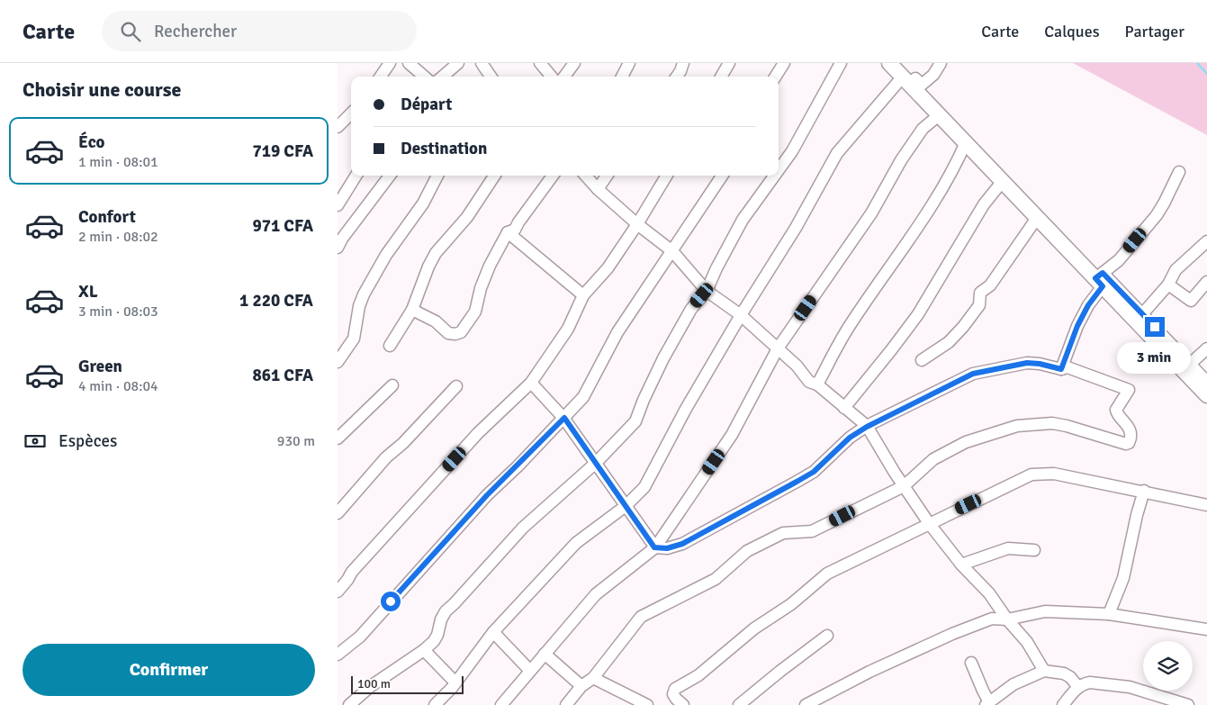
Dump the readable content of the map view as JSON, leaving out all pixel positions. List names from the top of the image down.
{
  "scale_bar": "100 m",
  "page": {
    "header": "Carte",
    "search": "Rechercher",
    "nav": ["Carte", "Calques", "Partager"],
    "heading": "Choisir une course",
    "banner": ["Départ", "Destination"],
    "list": [
      {
        "name": "Éco",
        "note": "1 min · 08:01",
        "value": "719 CFA"
      },
      {
        "name": "Confort",
        "note": "2 min · 08:02",
        "value": "971 CFA"
      },
      {
        "name": "XL",
        "note": "3 min · 08:03",
        "value": "1 220 CFA"
      },
      {
        "name": "Green",
        "note": "4 min · 08:04",
        "value": "861 CFA"
      }
    ],
    "bubble": "3 min",
    "pay": ["Espèces", "930 m"],
    "buttons": "Confirmer",
    "scale": "100 m"
  }
}
